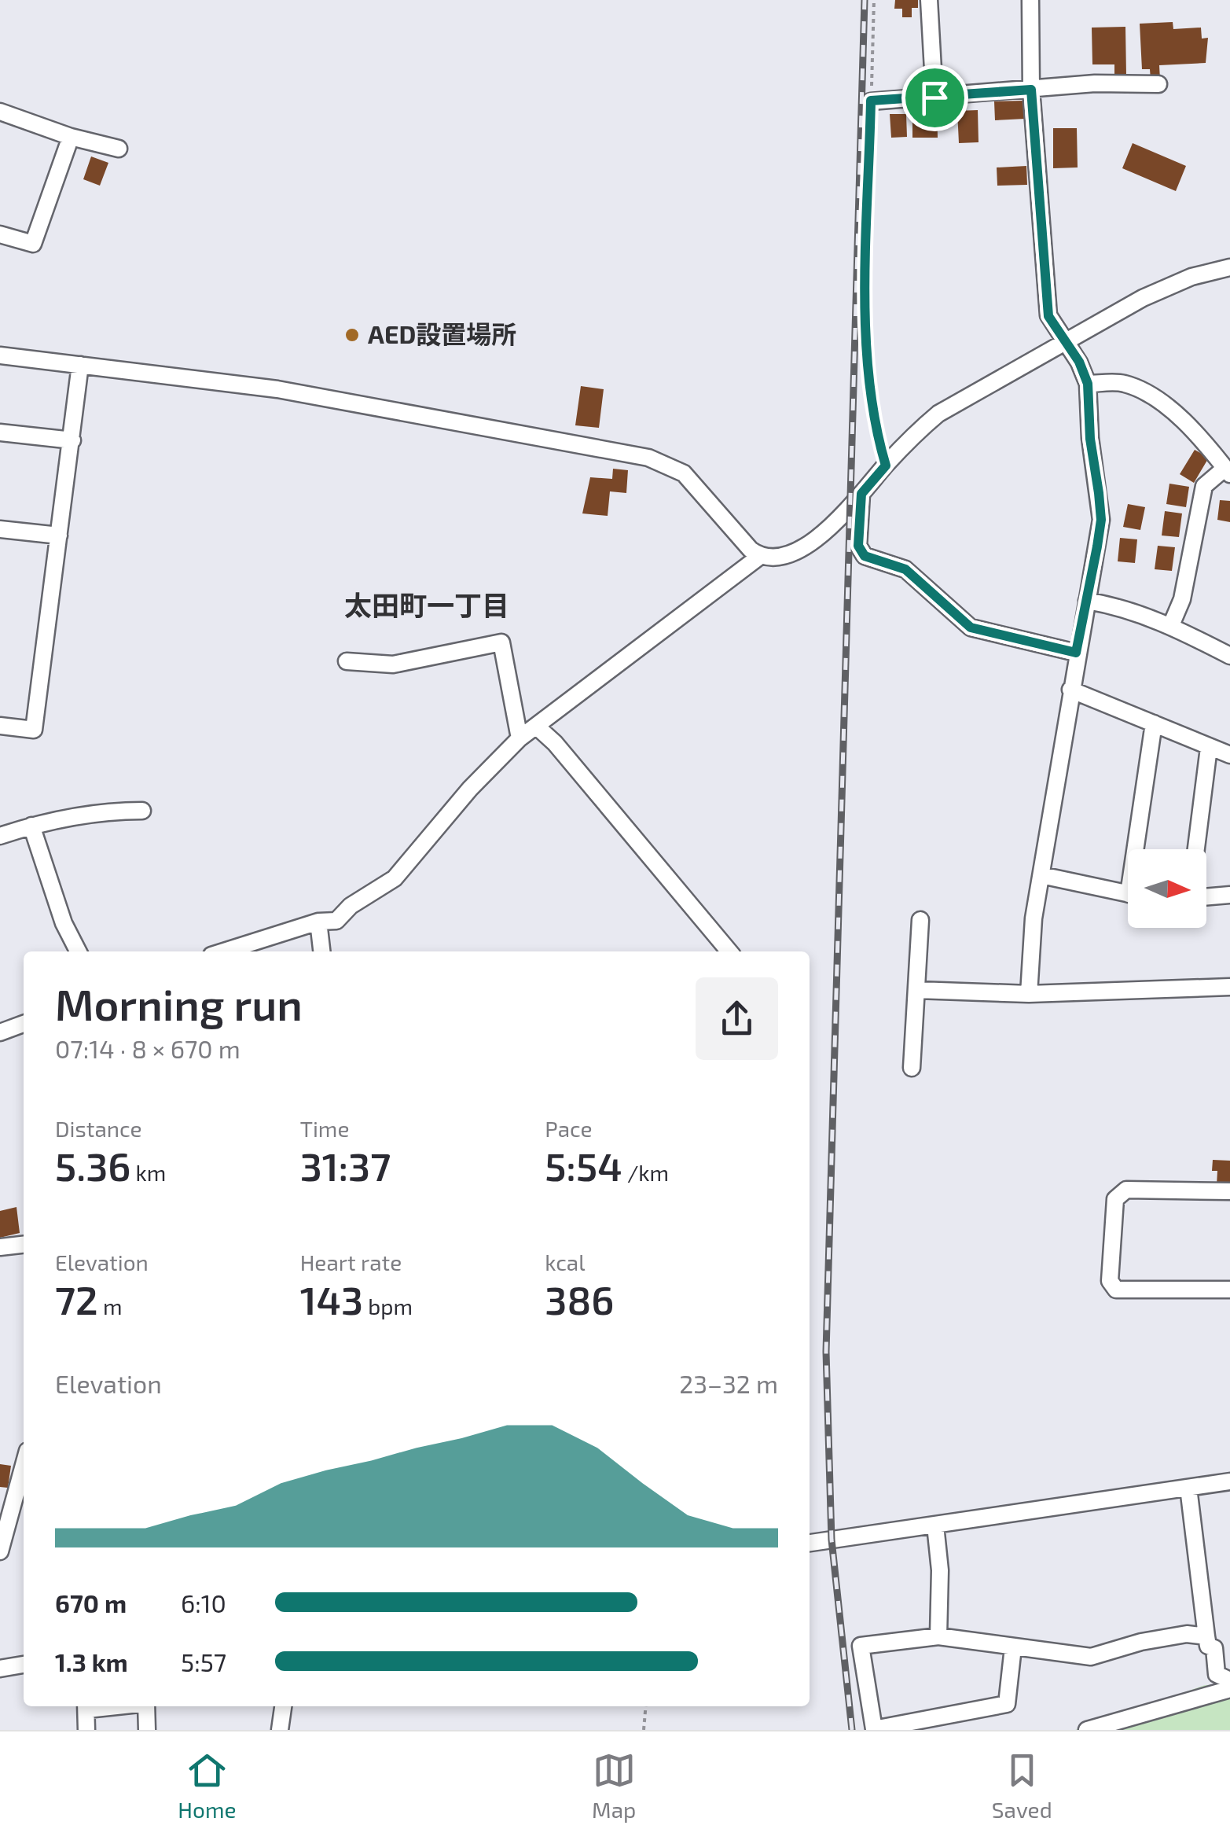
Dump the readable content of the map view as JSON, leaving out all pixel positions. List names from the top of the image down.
{
  "districts": ["太田町一丁目"],
  "places": ["AED設置場所"],
  "north": "right",
  "page": {
    "heading": ["Morning run", "07:14 · 8 × 670 m"],
    "stats": [
      ["Distance", "5.36 km"],
      ["Time", "31:37"],
      ["Pace", "5:54 /km"],
      ["Elevation", "72 m"],
      ["Heart rate", "143 bpm"],
      ["kcal", "386"]
    ],
    "chart": ["Elevation", "23–32 m"],
    "list": [
      {
        "name": "670 m",
        "note": "6:10"
      },
      {
        "name": "1.3 km",
        "note": "5:57"
      }
    ],
    "tabs": ["Home", "Map", "Saved"]
  }
}
